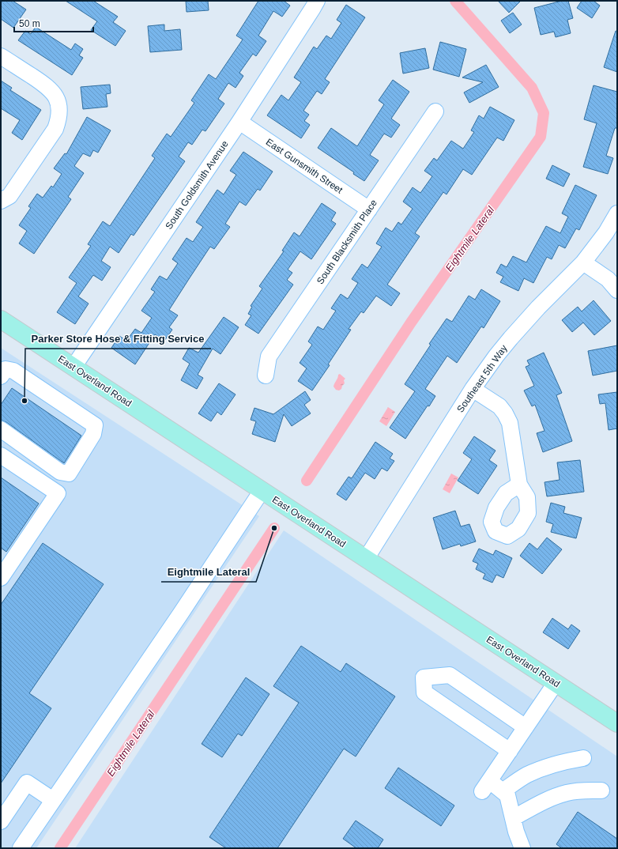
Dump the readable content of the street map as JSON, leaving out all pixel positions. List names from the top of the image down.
{
  "streets": {
    "main road": ["East Overland Road"],
    "street": [
      "East Gunsmith Street",
      "South Goldsmith Avenue",
      "South Blacksmith Place",
      "Southeast 5th Way"
    ]
  },
  "crossings": [
    ["East Gunsmith Street", "South Goldsmith Avenue"],
    ["East Gunsmith Street", "South Blacksmith Place"],
    ["South Goldsmith Avenue", "East Overland Road"],
    ["Southeast 5th Way", "East Overland Road"]
  ],
  "water": ["Eightmile Lateral"],
  "places": ["Parker Store Hose & Fitting Service", "Eightmile Lateral"],
  "scale_bar": "50 m"
}
